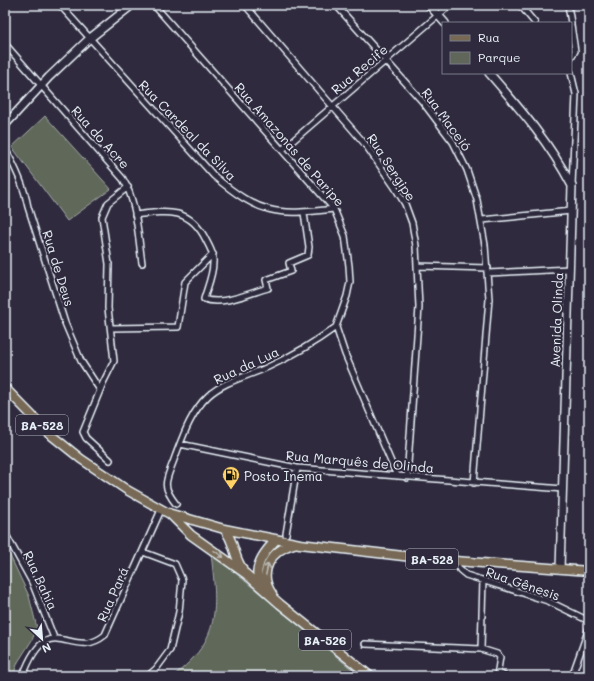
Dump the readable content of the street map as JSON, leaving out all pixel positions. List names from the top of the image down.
{
  "streets": {
    "main road": ["Avenida Olinda", "BA-528", "BA-526"],
    "street": [
      "Rua Recife",
      "Rua Maceió",
      "Rua Cardeal da Silva",
      "Rua do Acre",
      "Rua Amazonas de Paripe",
      "Rua Sergipe",
      "Rua de Deus",
      "Rua da Lua",
      "Rua Marquês de Olinda",
      "Rua Bahia",
      "Rua Gênesis",
      "Rua Pará"
    ]
  },
  "crossings": [
    ["Rua Recife", "Rua Maceió"],
    ["Rua Recife", "Rua Amazonas de Paripe"],
    ["Rua Recife", "Rua Sergipe"],
    ["Rua Maceió", "Rua Marquês de Olinda"],
    ["Rua Cardeal da Silva", "Rua Amazonas de Paripe"],
    ["Rua Amazonas de Paripe", "Rua da Lua"],
    ["Rua Sergipe", "Rua Marquês de Olinda"],
    ["Avenida Olinda", "BA-528"],
    ["Avenida Olinda", "Rua Marquês de Olinda"],
    ["Rua da Lua", "Rua Marquês de Olinda"],
    ["BA-528", "Rua Gênesis"],
    ["BA-528", "Rua Pará"],
    ["BA-528", "BA-526"],
    ["Rua Bahia", "Rua Pará"],
    ["Rua Pará", "BA-526"]
  ],
  "places": {
    "fuel station": ["Posto Inema"]
  },
  "legend": ["Rua", "Parque"],
  "north": "bottom right"
}
